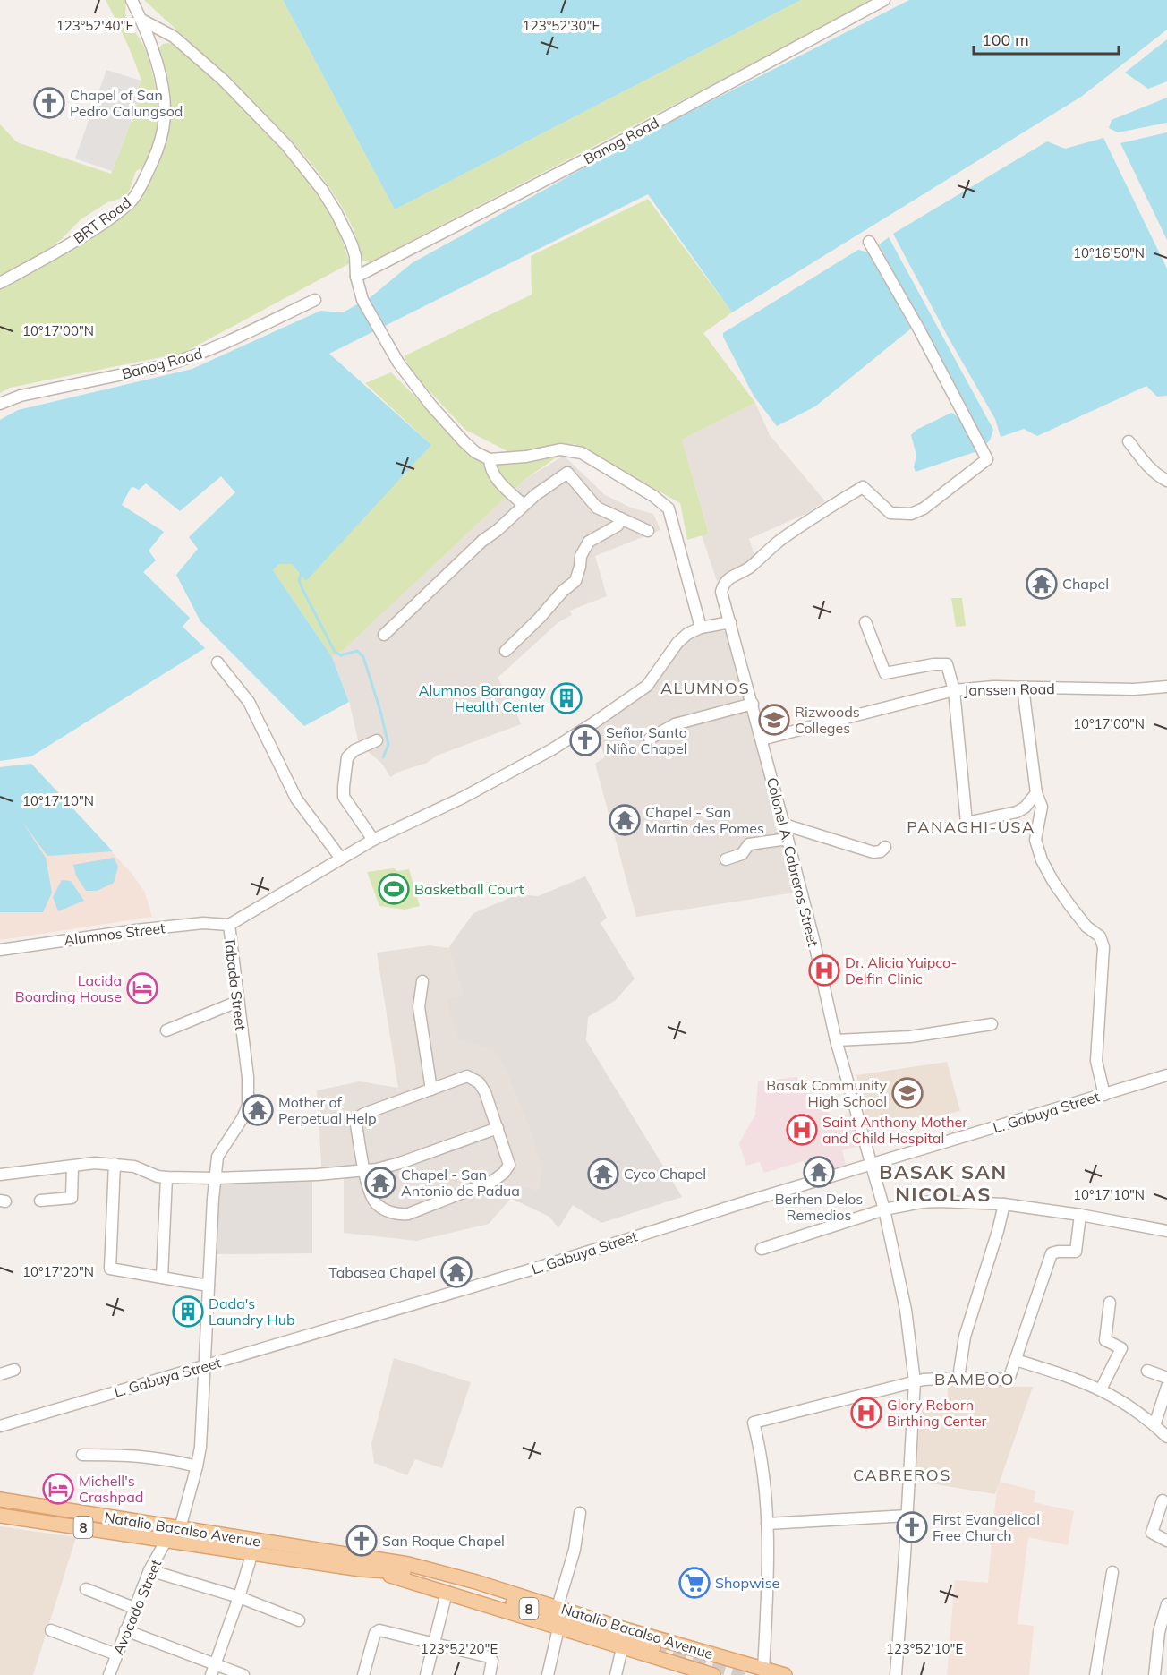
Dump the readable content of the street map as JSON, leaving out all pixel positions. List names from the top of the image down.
{
  "streets": {
    "main road": ["8", "Natalio Bacalso Avenue"],
    "street": [
      "Banog Road",
      "BRT Road",
      "Janssen Road",
      "Colonel A. Cabreros Street",
      "Alumnos Street",
      "Tabada Street",
      "L. Gabuya Street",
      "Avocado Street"
    ]
  },
  "crossings": [
    ["Janssen Road", "Colonel A. Cabreros Street"],
    ["Colonel A. Cabreros Street", "Tabada Street"],
    ["Colonel A. Cabreros Street", "L. Gabuya Street"],
    ["Alumnos Street", "Tabada Street"],
    ["Tabada Street", "L. Gabuya Street"],
    ["Tabada Street", "Natalio Bacalso Avenue"],
    ["Natalio Bacalso Avenue", "Avocado Street"]
  ],
  "districts": [
    "ALUMNOS",
    "PANAGHI-USA",
    "BASAK SAN NICOLAS",
    "BAMBOO",
    "CABREROS"
  ],
  "places": {
    "church": [
      "Chapel of San Pedro Calungsod",
      "Señor Santo Niño Chapel",
      "First Evangelical Free Church",
      "San Roque Chapel"
    ],
    "temple": [
      "Chapel",
      "Chapel - San Martin des Pomes",
      "Mother of Perpetual Help",
      "Berhen Delos Remedios",
      "Cyco Chapel",
      "Chapel - San Antonio de Padua",
      "Tabasea Chapel"
    ],
    "building": ["Alumnos Barangay Health Center", "Dada's Laundry Hub"],
    "school or university": ["Rizwoods Colleges", "Basak Community High School"],
    "sports": ["Basketball Court"],
    "hospital": ["Dr. Alicia Yuipco- Delfin Clinic", "Saint Anthony Mother and Child Hospital", "Glory Reborn Birthing Center"],
    "hotel": ["Lacida Boarding House", "Michell's Crashpad"],
    "supermarket": ["Shopwise"]
  },
  "scale_bar": "100 m",
  "coordinates": [
    "123°52'40\"E",
    "123°52'30\"E",
    "10°16'50\"N",
    "10°17'00\"N",
    "10°17'10\"N",
    "10°17'20\"N",
    "123°52'20\"E",
    "123°52'10\"E"
  ]
}
